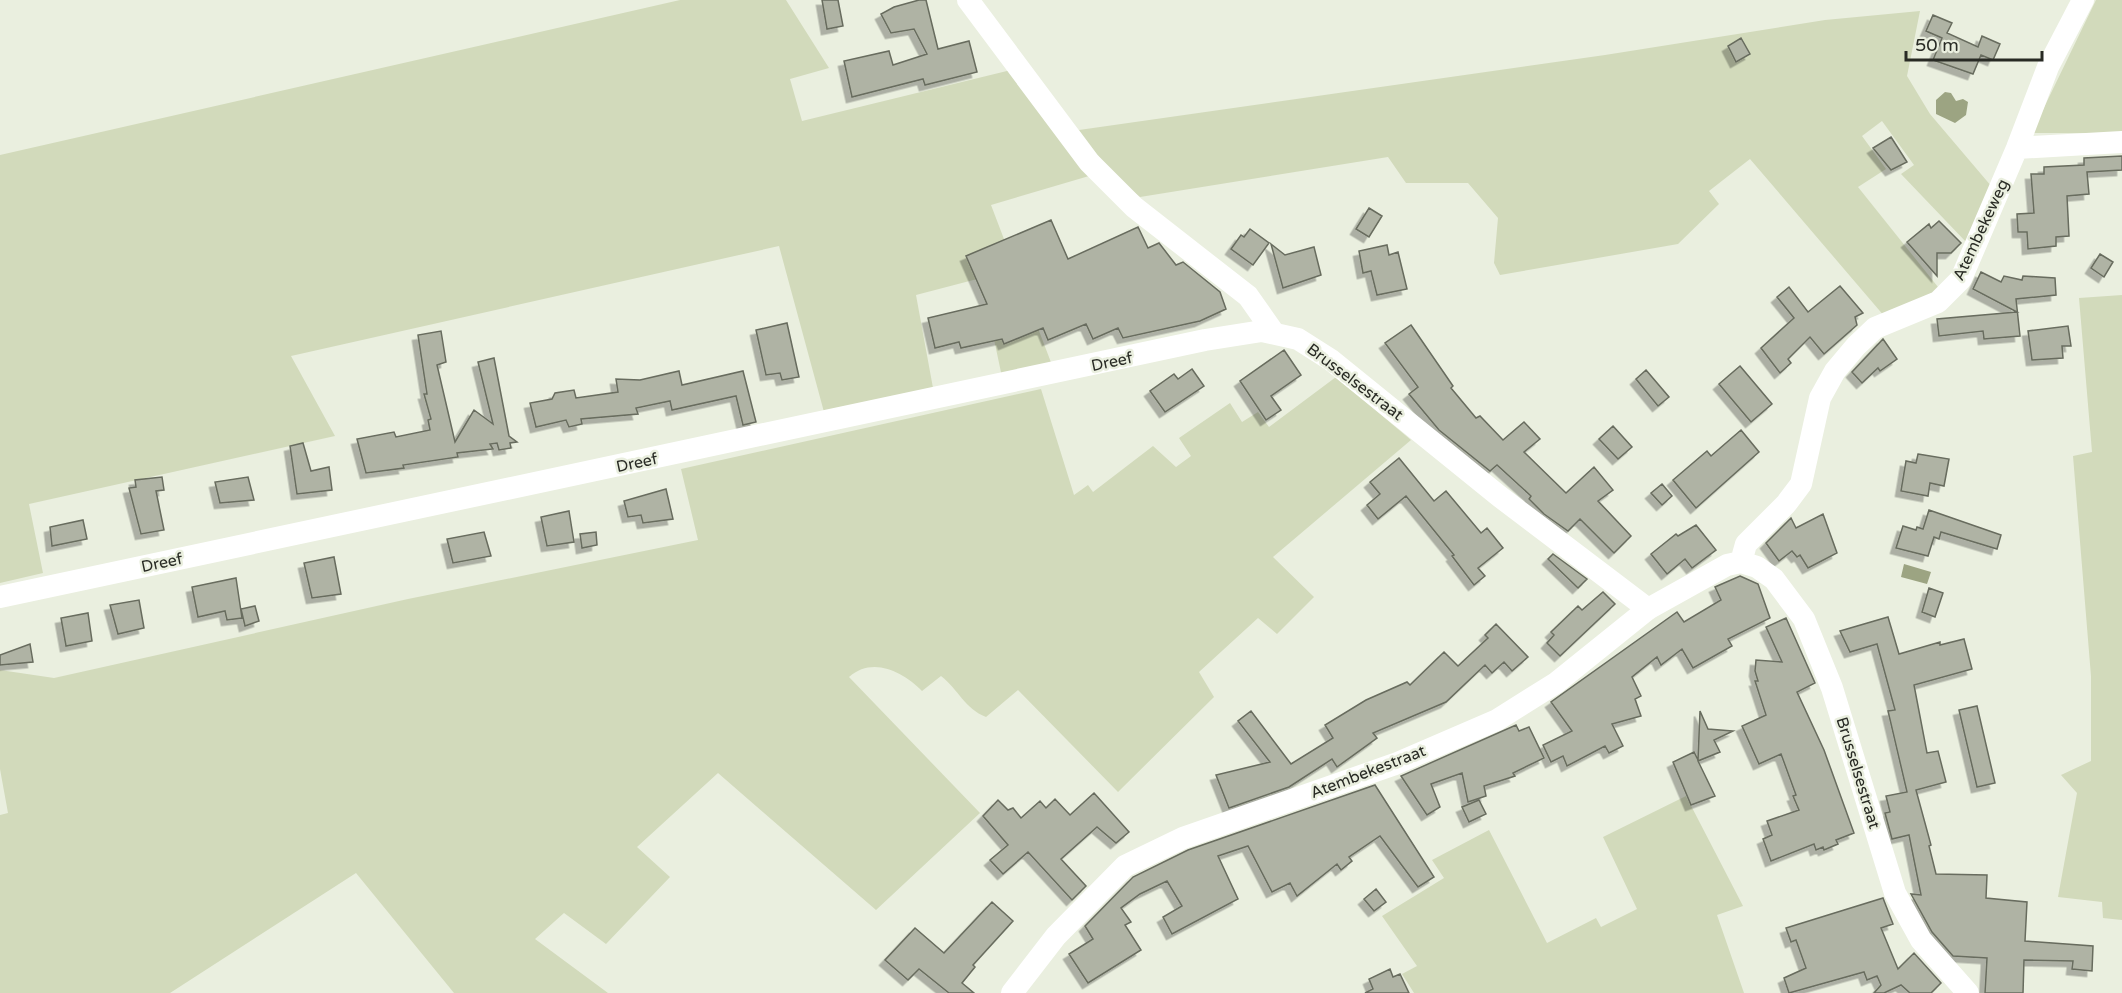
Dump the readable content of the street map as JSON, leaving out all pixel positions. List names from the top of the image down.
{
  "streets": {
    "street": [
      "Atembekeweg",
      "Dreef",
      "Brusselsestraat",
      "Atembekestraat"
    ]
  },
  "crossings": [
    ["Atembekeweg", "Brusselsestraat"],
    ["Atembekeweg", "Atembekestraat"],
    ["Dreef", "Brusselsestraat"],
    ["Brusselsestraat", "Atembekestraat"]
  ],
  "scale_bar": "50 m"
}
